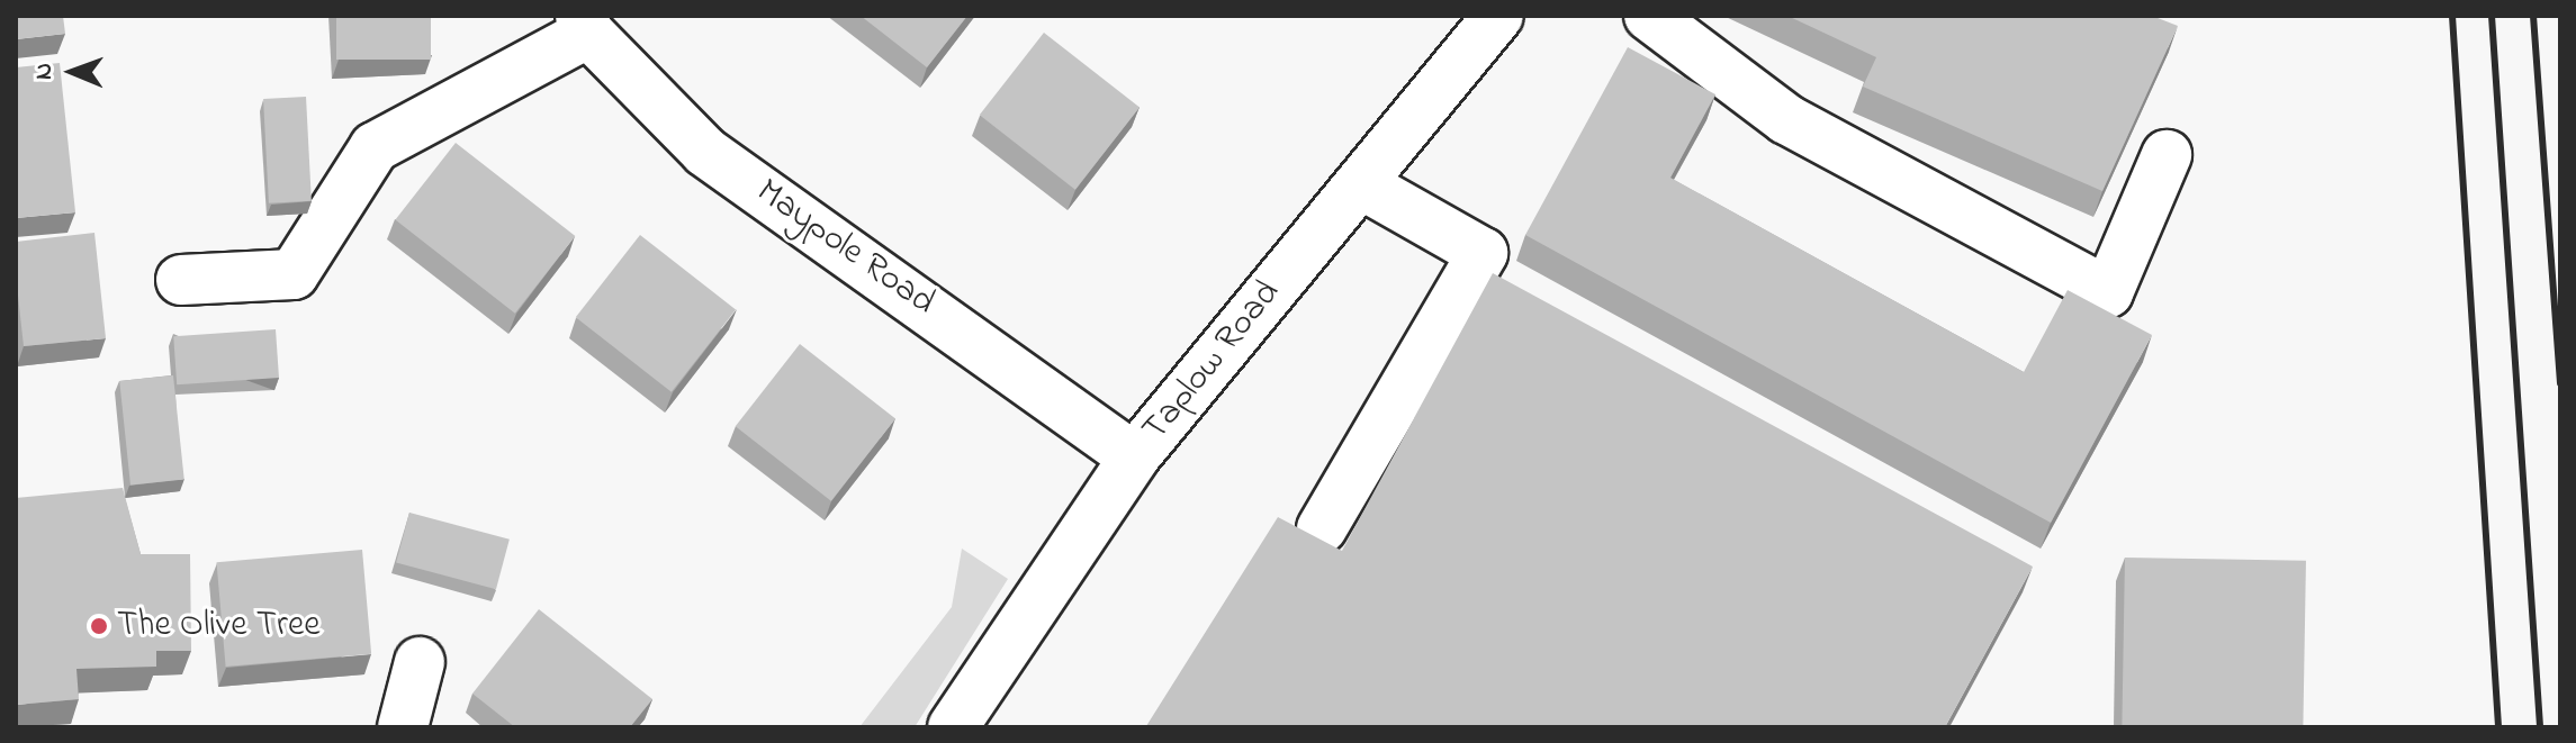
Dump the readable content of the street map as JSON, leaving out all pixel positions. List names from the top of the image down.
{
  "streets": {
    "street": ["Maypole Road", "Taplow Road"]
  },
  "crossings": [
    ["Maypole Road", "Taplow Road"]
  ],
  "places": ["The Olive Tree"],
  "north": "left"
}
